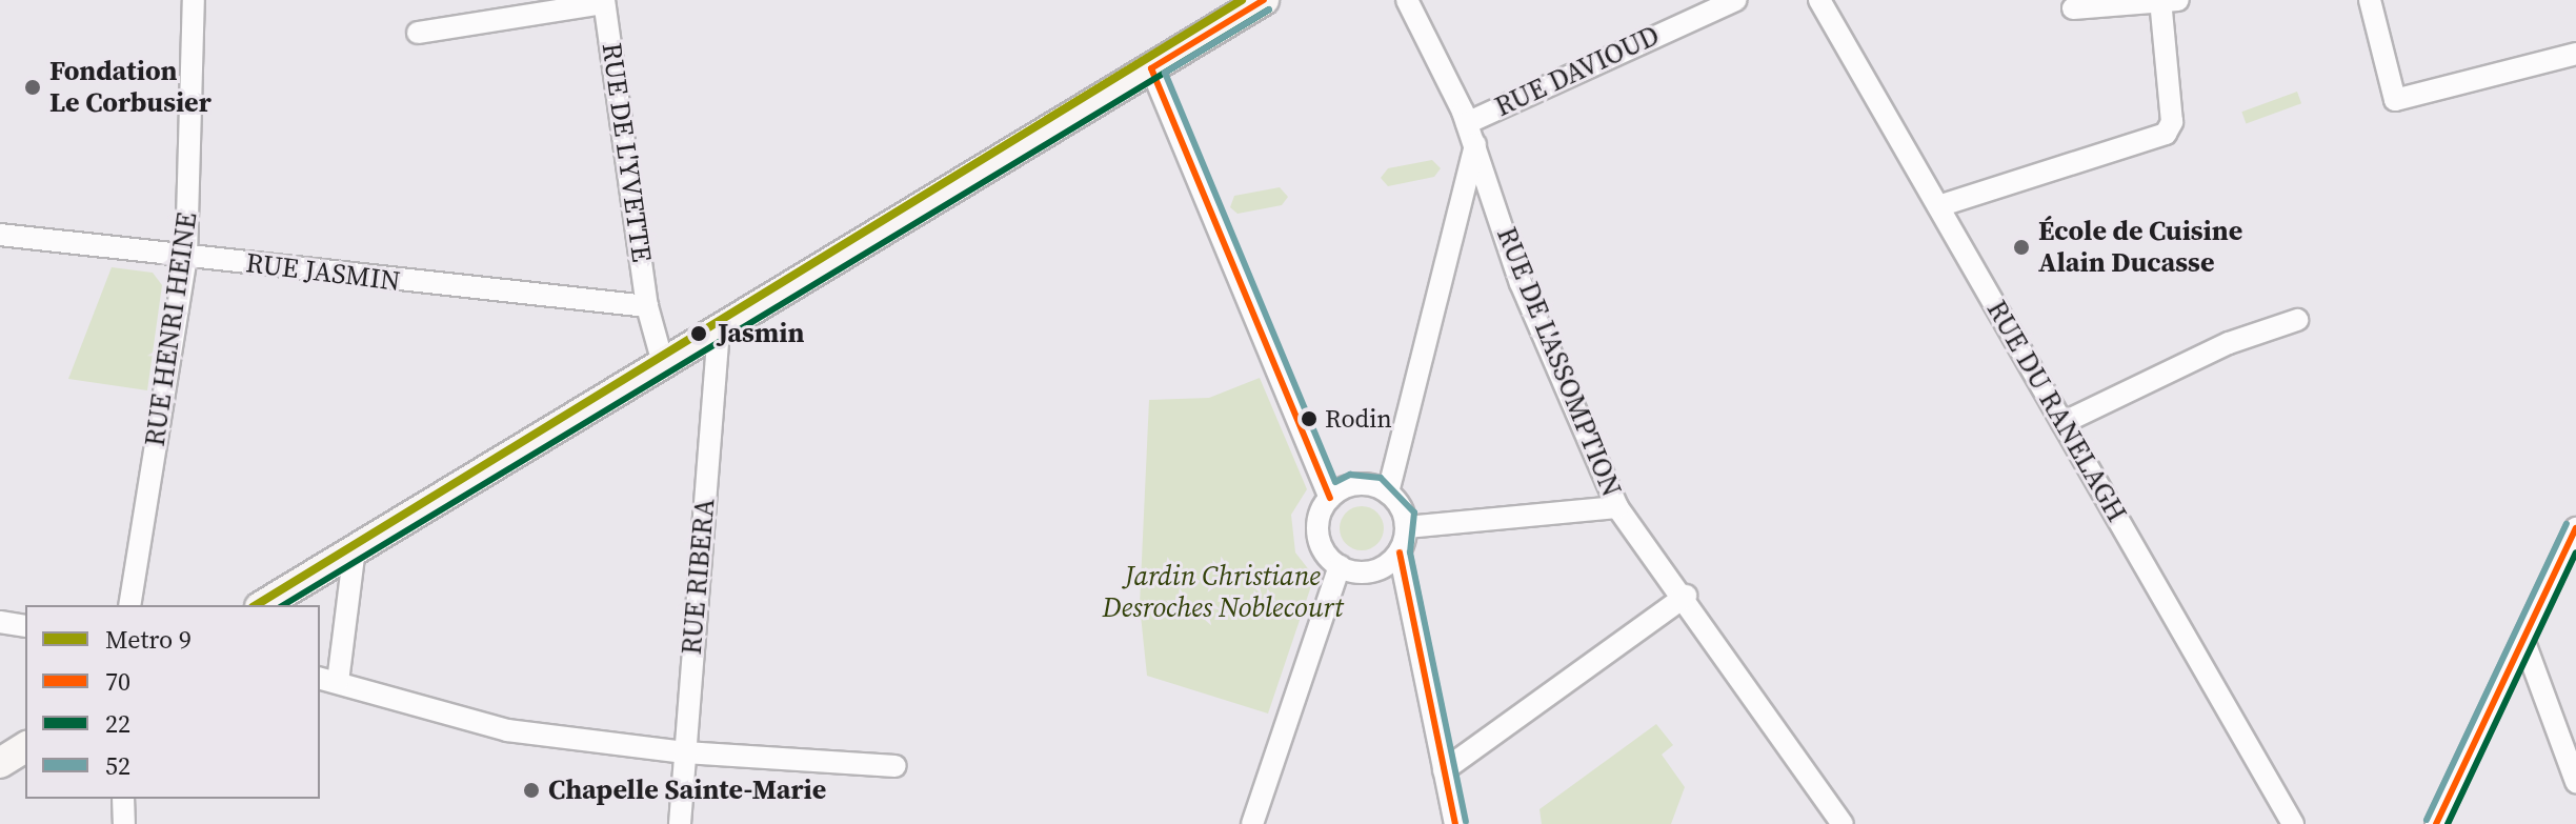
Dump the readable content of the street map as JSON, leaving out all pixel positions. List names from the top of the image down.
{
  "streets": {
    "street": [
      "RUE DAVIOUD",
      "RUE DE L'YVETTE",
      "RUE JASMIN",
      "RUE HENRI HEINE",
      "RUE DE L'ASSOMPTION",
      "RUE DU RANELAGH",
      "RUE RIBERA"
    ]
  },
  "crossings": [
    ["RUE DAVIOUD", "RUE DE L'ASSOMPTION"],
    ["RUE DE L'YVETTE", "RUE JASMIN"],
    ["RUE JASMIN", "RUE HENRI HEINE"]
  ],
  "parks": ["Jardin Christiane Desroches Noblecourt"],
  "places": [
    "Fondation Le Corbusier",
    "École de Cuisine Alain Ducasse",
    "Jasmin",
    "Rodin",
    "Chapelle Sainte-Marie"
  ],
  "lines": [
    "metro line 9",
    "transit line 70",
    "transit line 22",
    "transit line 52"
  ],
  "legend": [
    "Metro 9",
    "70",
    "22",
    "52"
  ]
}
